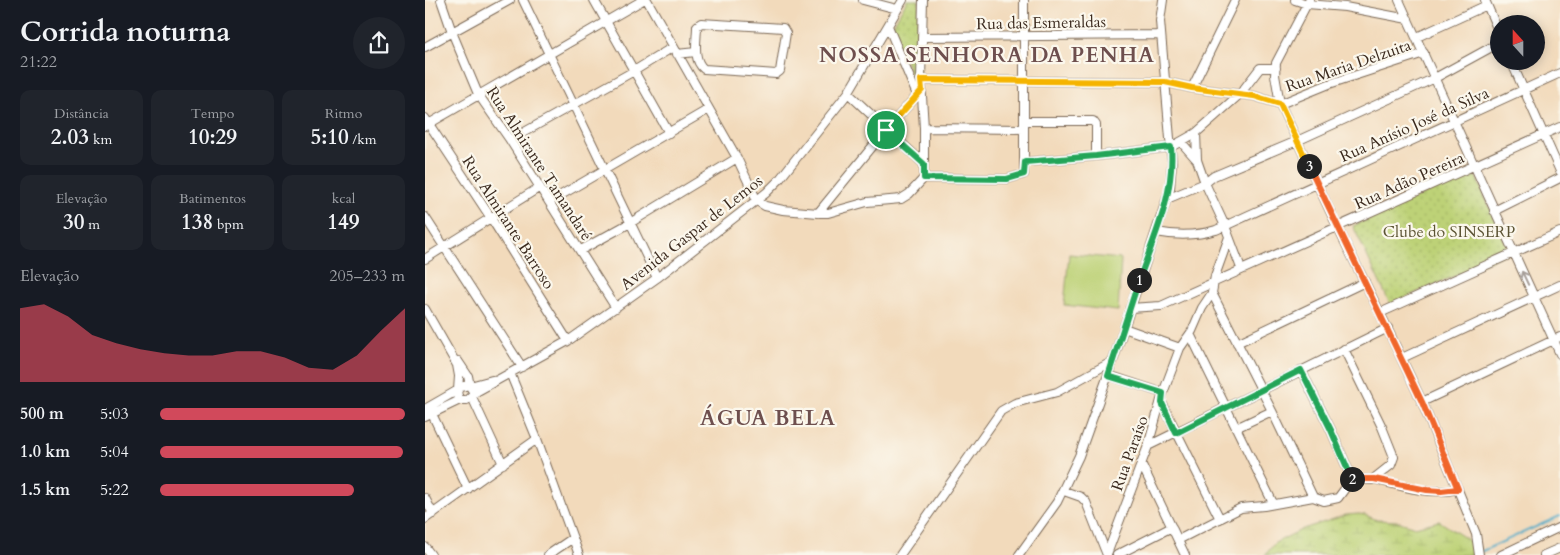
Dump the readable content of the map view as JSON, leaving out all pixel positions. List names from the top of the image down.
{
  "streets": {
    "street": [
      "Rua das Esmeraldas",
      "Rua Maria Delzuita",
      "Rua Anísio José da Silva",
      "Rua Almirante Tamandaré",
      "Rua Adão Pereira",
      "Rua Almirante Barroso",
      "Avenida Gaspar de Lemos",
      "Rua Paraíso"
    ]
  },
  "crossings": [
    ["Rua Almirante Tamandaré", "Avenida Gaspar de Lemos"],
    ["Rua Adão Pereira", "Rua Paraíso"],
    ["Rua Almirante Barroso", "Avenida Gaspar de Lemos"]
  ],
  "districts": ["NOSSA SENHORA DA PENHA", "ÁGUA BELA"],
  "parks": ["Clube do SINSERP"],
  "north": "top",
  "page": {
    "heading": ["Corrida noturna", "21:22"],
    "stats": [
      ["Distância", "2.03 km"],
      ["Tempo", "10:29"],
      ["Ritmo", "5:10 /km"],
      ["Elevação", "30 m"],
      ["Batimentos", "138 bpm"],
      ["kcal", "149"]
    ],
    "pins": ["3", "1", "2"],
    "chart": ["Elevação", "205–233 m"],
    "list": [
      {
        "name": "500 m",
        "note": "5:03"
      },
      {
        "name": "1.0 km",
        "note": "5:04"
      },
      {
        "name": "1.5 km",
        "note": "5:22"
      }
    ]
  }
}
